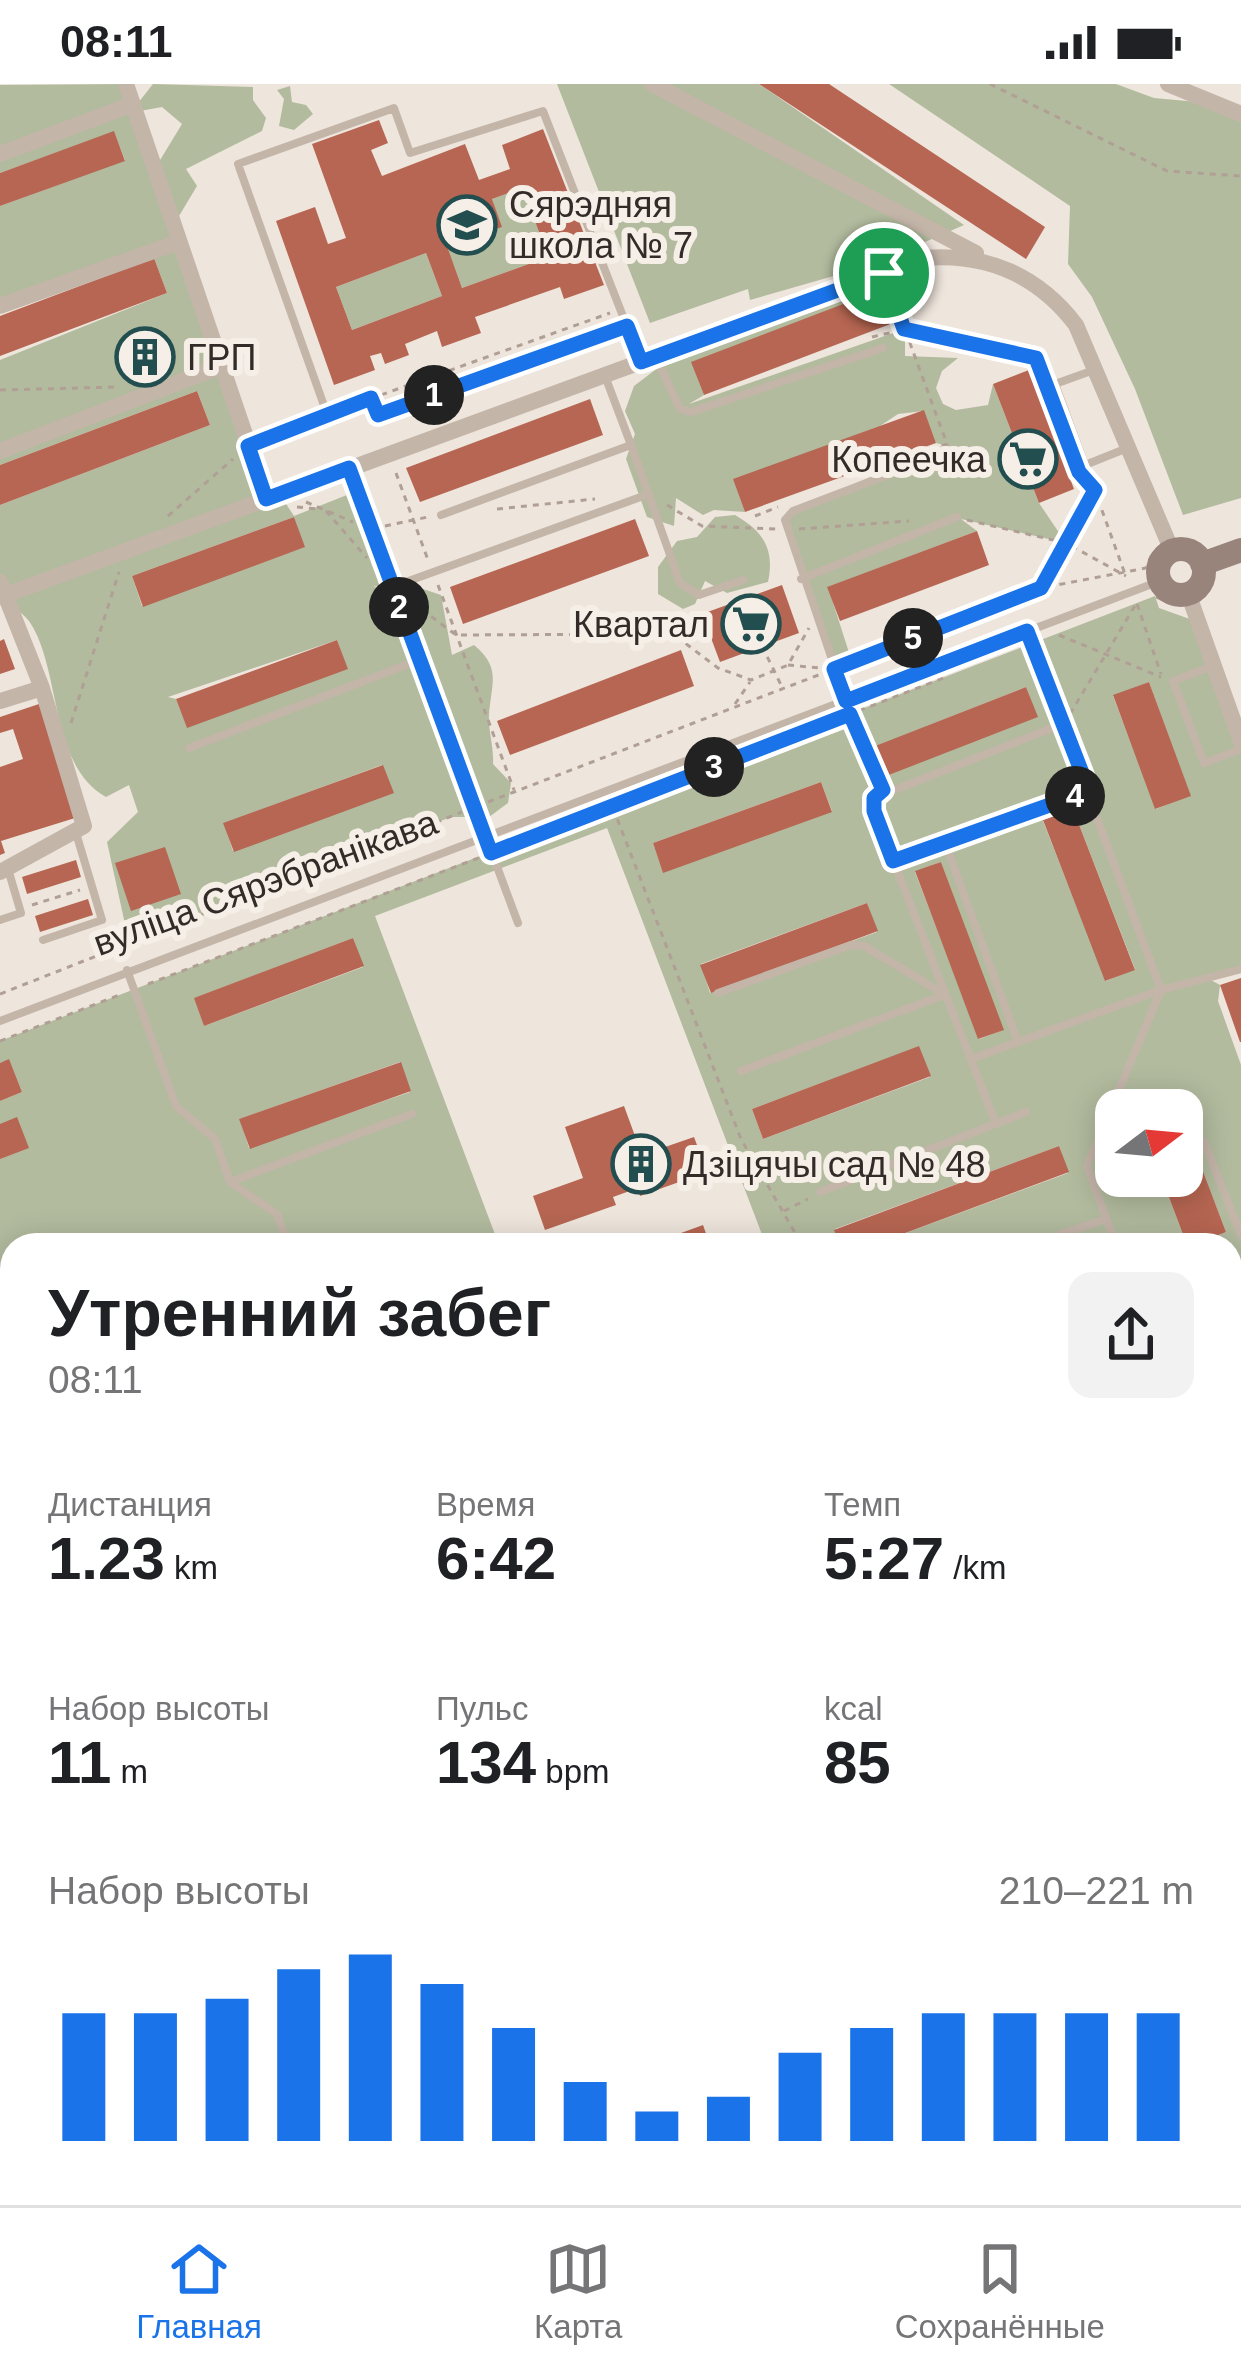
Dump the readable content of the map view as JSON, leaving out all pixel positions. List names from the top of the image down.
{
  "streets": {
    "lane": ["вуліца Сярэбранікава"]
  },
  "places": {
    "school or university": ["Сярэдняя школа № 7"],
    "building": ["ГРП", "Дзіцячы сад № 48"],
    "supermarket": ["Копеечка", "Квартал"]
  },
  "north": "right",
  "page": {
    "status": "08:11",
    "pins": [
      "1",
      "2",
      "5",
      "3",
      "4"
    ],
    "heading": ["Утренний забег", "08:11"],
    "stats": [
      ["Дистанция", "1.23 km"],
      ["Время", "6:42"],
      ["Темп", "5:27 /km"],
      ["Набор высоты", "11 m"],
      ["Пульс", "134 bpm"],
      ["kcal", "85"]
    ],
    "chart": ["Набор высоты", "210–221 m"],
    "tabs": ["Главная", "Карта", "Сохранённые"]
  }
}
